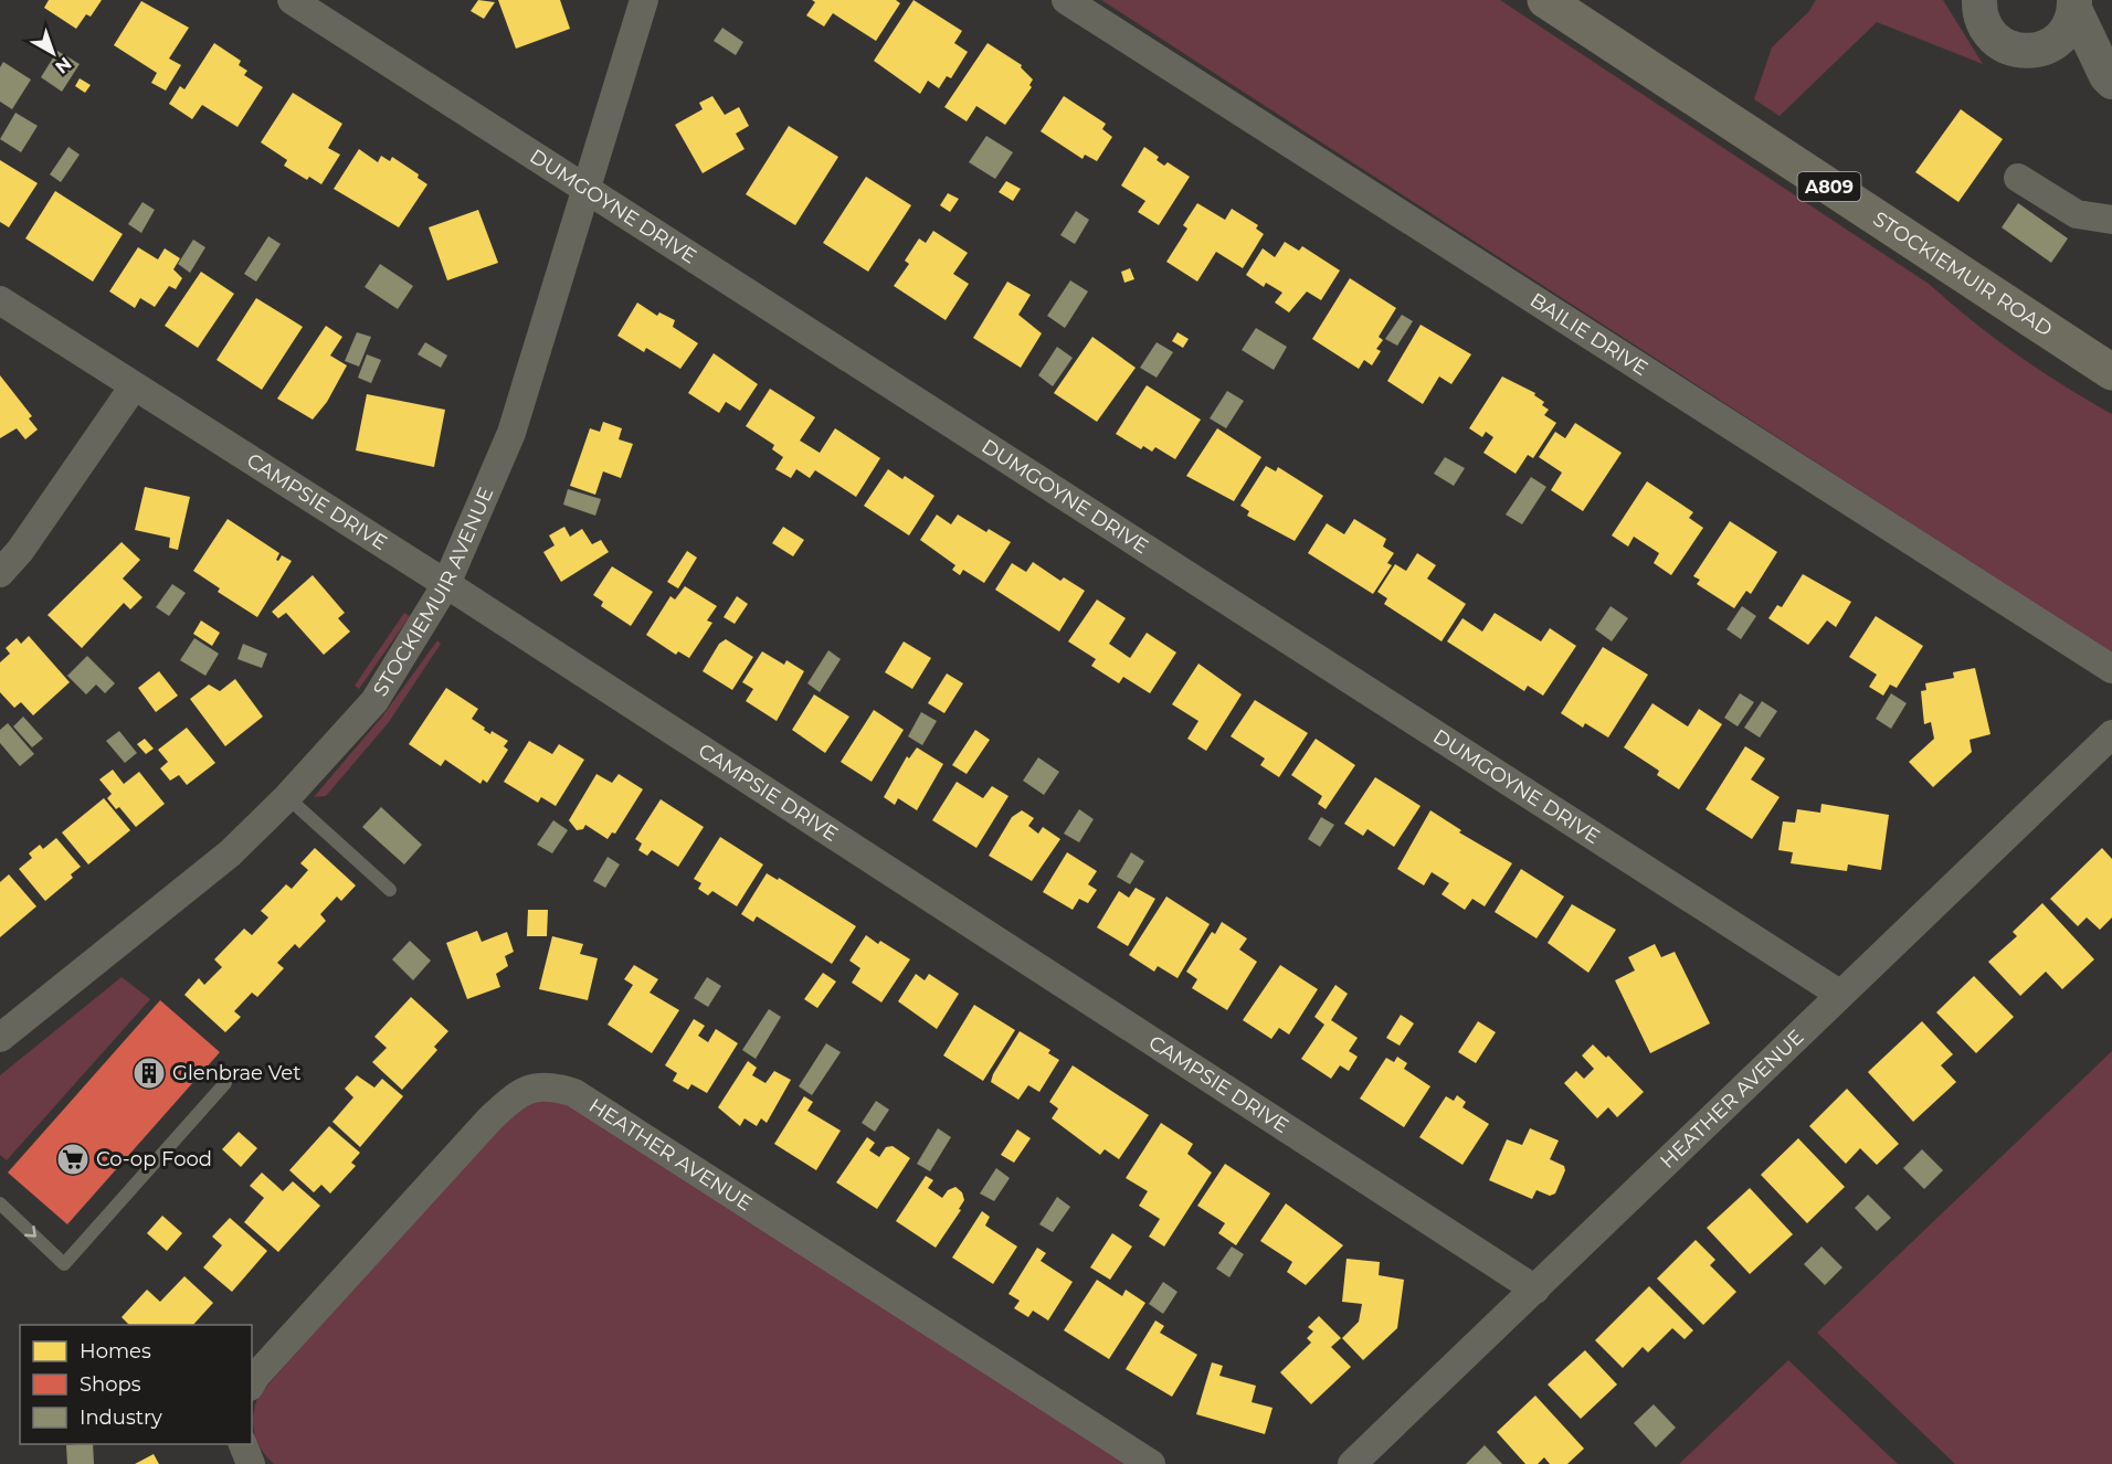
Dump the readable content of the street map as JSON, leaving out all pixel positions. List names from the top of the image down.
{
  "streets": {
    "main road": ["A809", "STOCKIEMUIR ROAD"],
    "street": [
      "DUMGOYNE DRIVE",
      "BAILIE DRIVE",
      "CAMPSIE DRIVE",
      "STOCKIEMUIR AVENUE",
      "HEATHER AVENUE"
    ]
  },
  "crossings": [
    ["DUMGOYNE DRIVE", "STOCKIEMUIR AVENUE"],
    ["DUMGOYNE DRIVE", "HEATHER AVENUE"],
    ["CAMPSIE DRIVE", "STOCKIEMUIR AVENUE"],
    ["CAMPSIE DRIVE", "HEATHER AVENUE"]
  ],
  "places": {
    "building": ["Glenbrae Vet"],
    "supermarket": ["Co-op Food"]
  },
  "legend": ["Homes", "Shops", "Industry"],
  "north": "bottom right"
}
